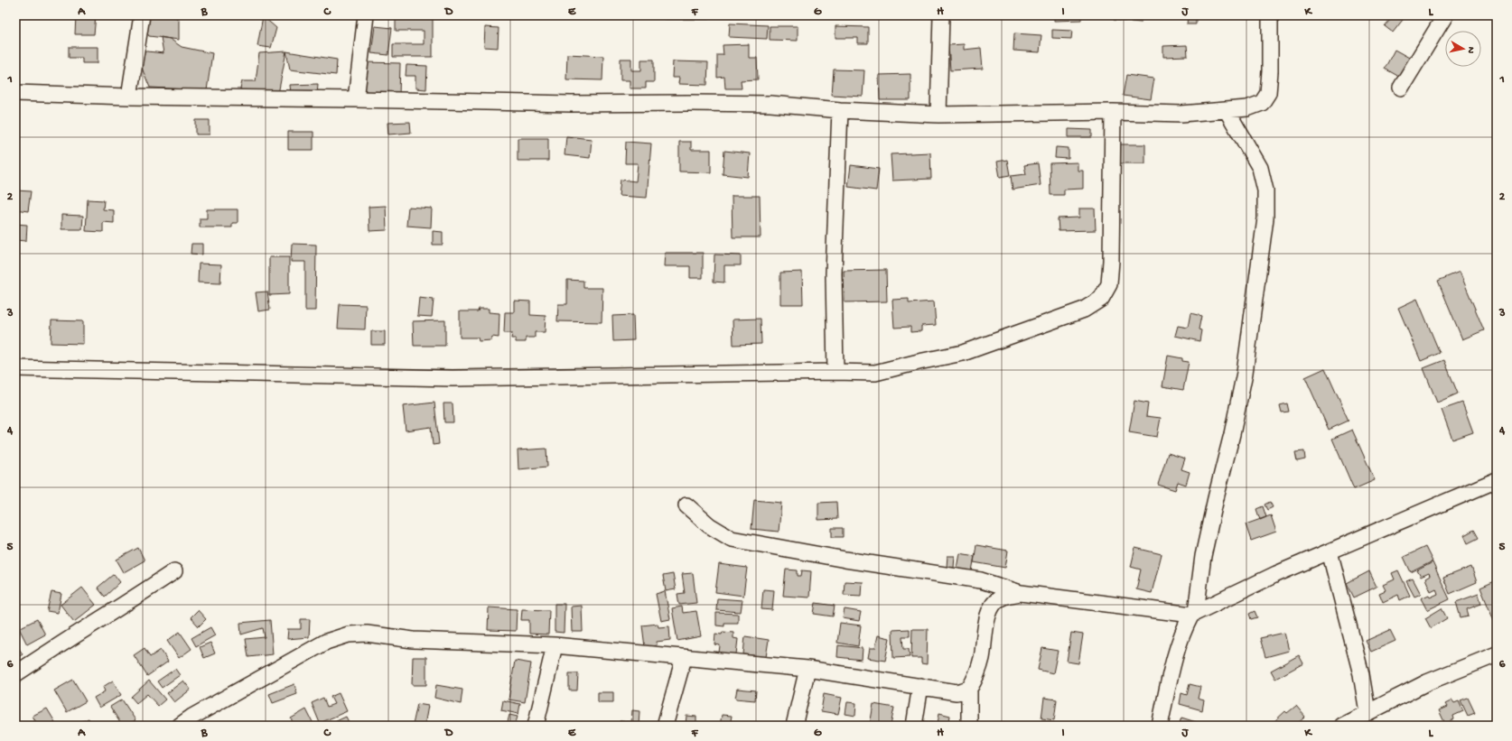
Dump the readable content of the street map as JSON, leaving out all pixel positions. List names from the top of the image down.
{
  "north": "right",
  "grid": {
    "columns": [
      "A",
      "B",
      "C",
      "D",
      "E",
      "F",
      "G",
      "H",
      "I",
      "J",
      "K",
      "L"
    ],
    "rows": [
      "1",
      "2",
      "3",
      "4",
      "5",
      "6"
    ]
  }
}
